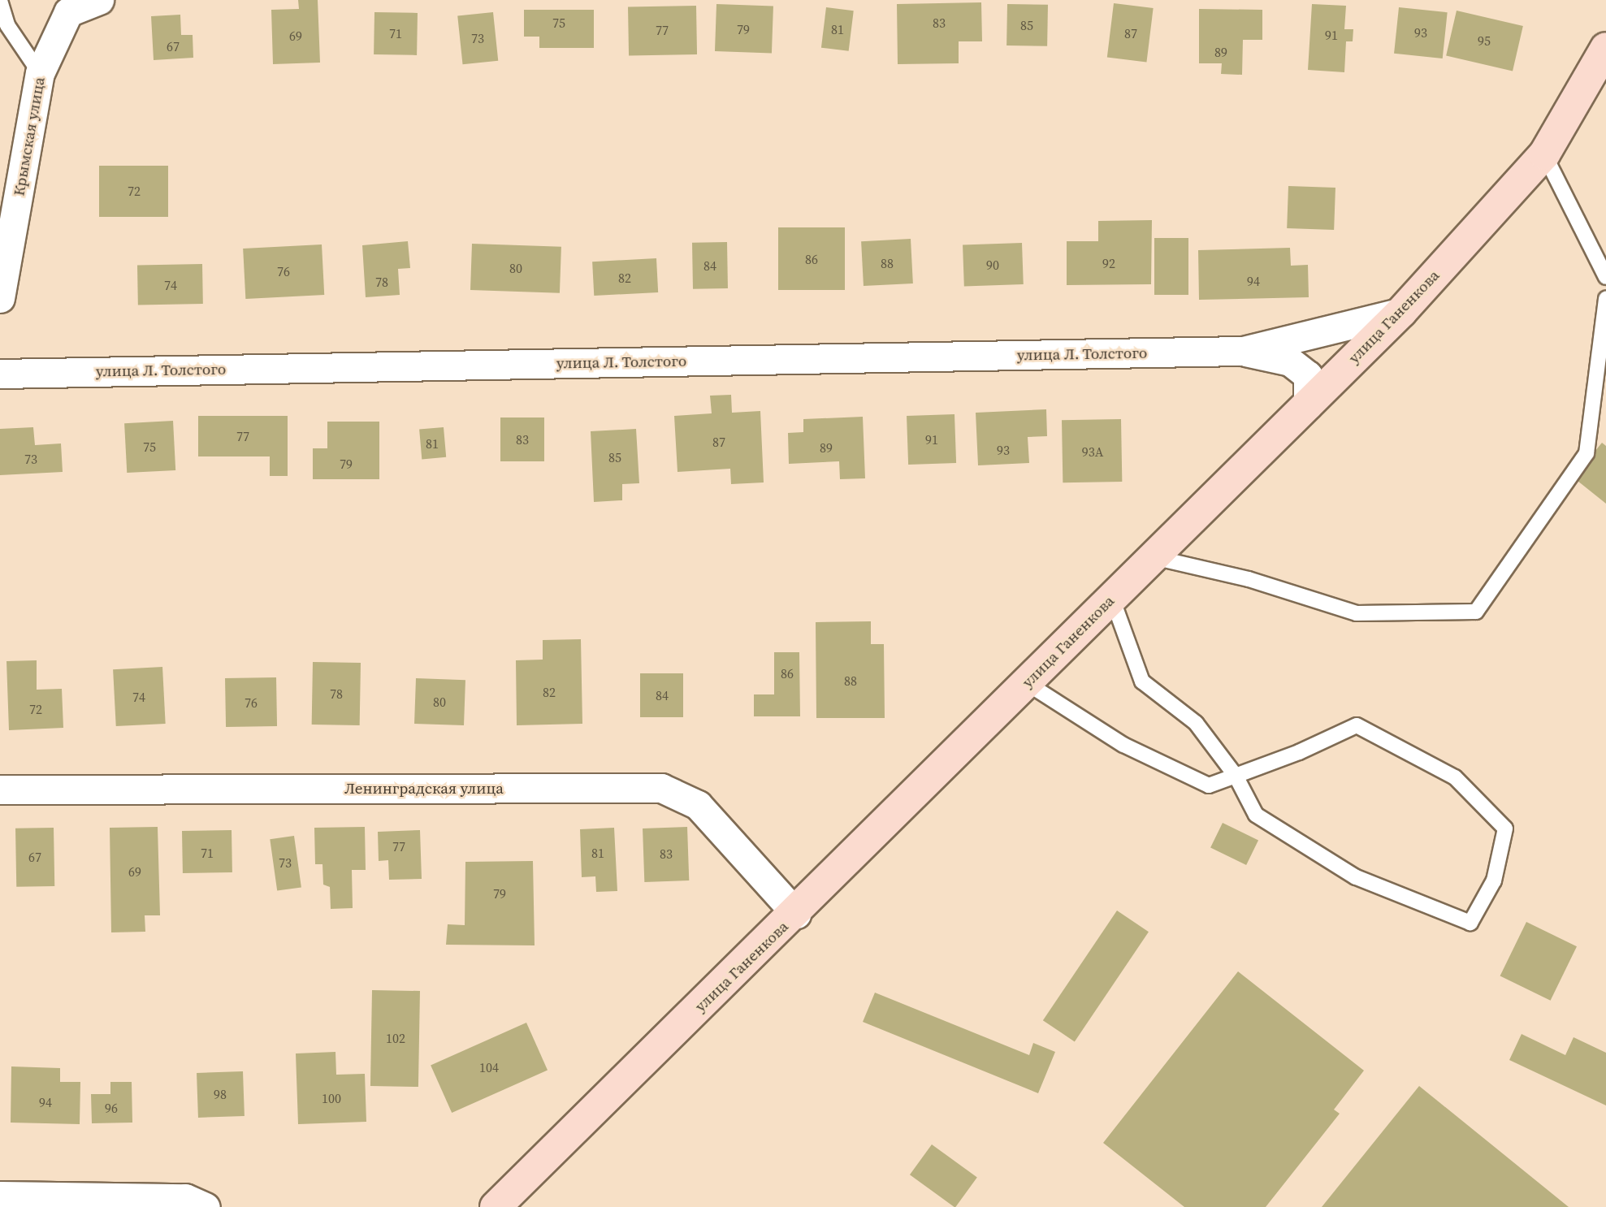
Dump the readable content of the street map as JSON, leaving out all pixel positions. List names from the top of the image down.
{
  "streets": {
    "street": [
      "Крымская улица",
      "улица Ганенкова",
      "улица Л. Толстого",
      "Ленинградская улица"
    ]
  },
  "crossings": [
    ["улица Ганенкова", "улица Л. Толстого"],
    ["улица Ганенкова", "Ленинградская улица"]
  ],
  "house_numbers": [
    "75",
    "83",
    "85",
    "79",
    "81",
    "77",
    "93",
    "71",
    "87",
    "91",
    "69",
    "73",
    "95",
    "67",
    "89",
    "72",
    "86",
    "88",
    "92",
    "90",
    "84",
    "80",
    "76",
    "82",
    "94",
    "78",
    "74",
    "77",
    "83",
    "91",
    "87",
    "81",
    "75",
    "89",
    "93",
    "93А",
    "85",
    "73",
    "79",
    "86",
    "88",
    "82",
    "78",
    "84",
    "74",
    "80",
    "76",
    "72",
    "77",
    "71",
    "81",
    "83",
    "67",
    "73",
    "69",
    "79",
    "102",
    "104",
    "98",
    "100",
    "94",
    "96"
  ]
}
